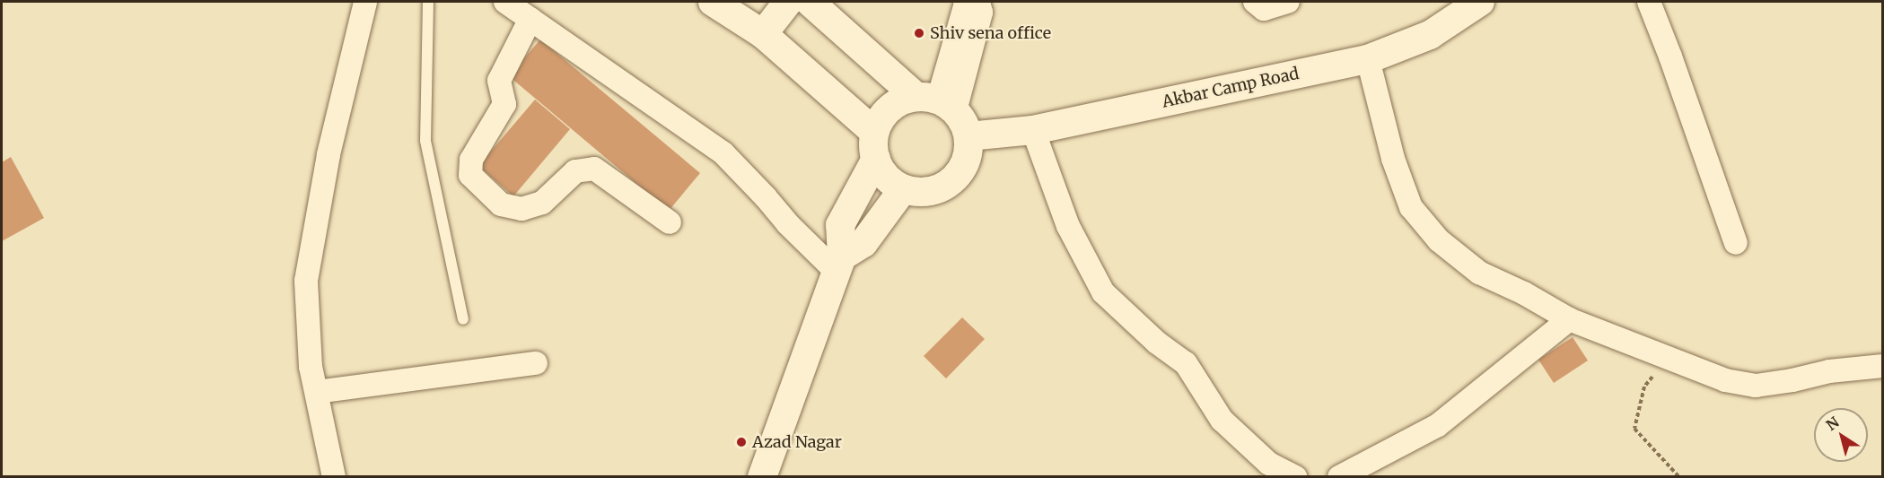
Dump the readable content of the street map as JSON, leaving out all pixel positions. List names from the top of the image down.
{
  "streets": {
    "street": ["Akbar Camp Road"]
  },
  "places": ["Shiv sena office", "Azad Nagar"],
  "north": "top left"
}
